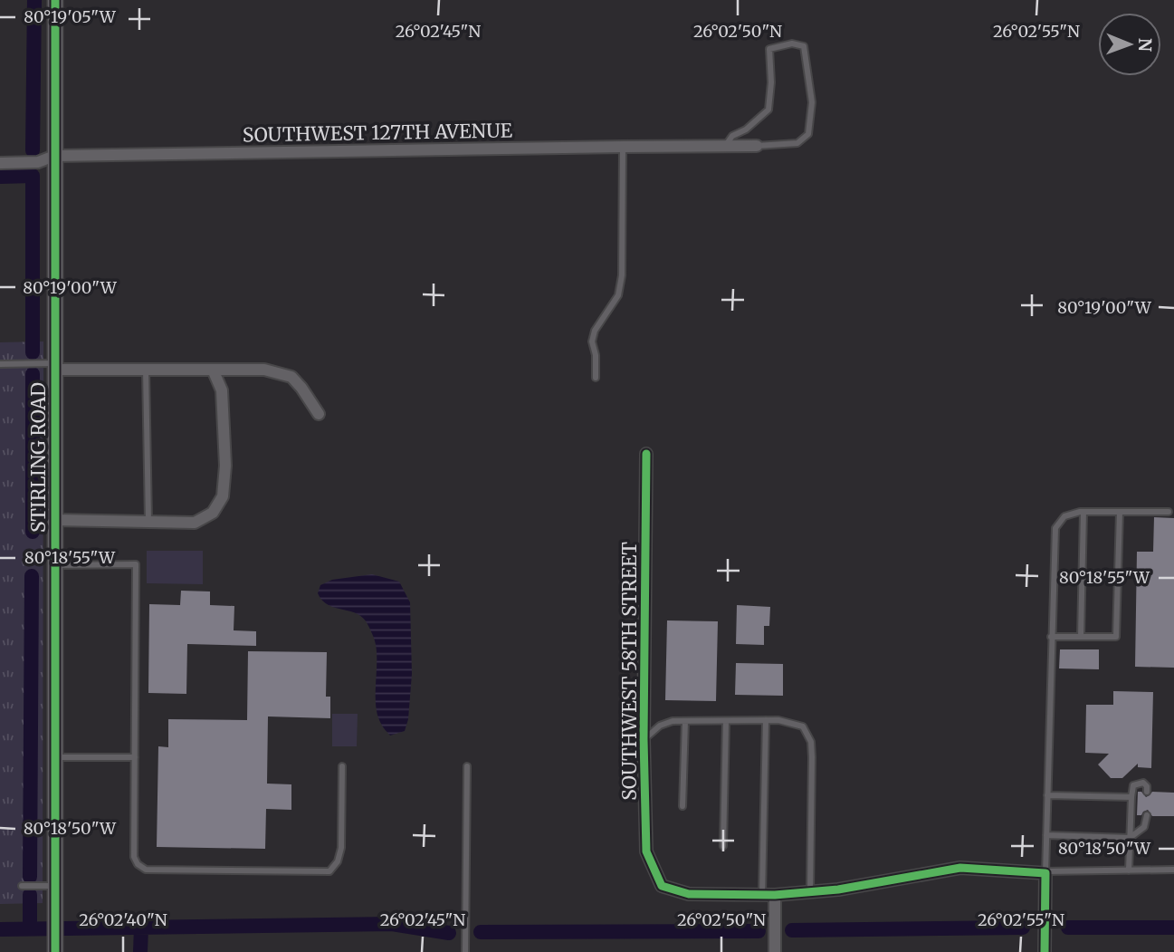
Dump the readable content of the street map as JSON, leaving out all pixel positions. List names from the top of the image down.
{
  "streets": {
    "street": ["SOUTHWEST 127TH AVENUE", "STIRLING ROAD", "SOUTHWEST 58TH STREET"]
  },
  "crossings": [
    ["SOUTHWEST 127TH AVENUE", "STIRLING ROAD"]
  ],
  "north": "right",
  "coordinates": [
    "80°19'05\"W",
    "26°02'45\"N",
    "26°02'50\"N",
    "26°02'55\"N",
    "80°19'00\"W",
    "80°18'55\"W",
    "80°18'50\"W",
    "26°02'40\"N"
  ]
}
